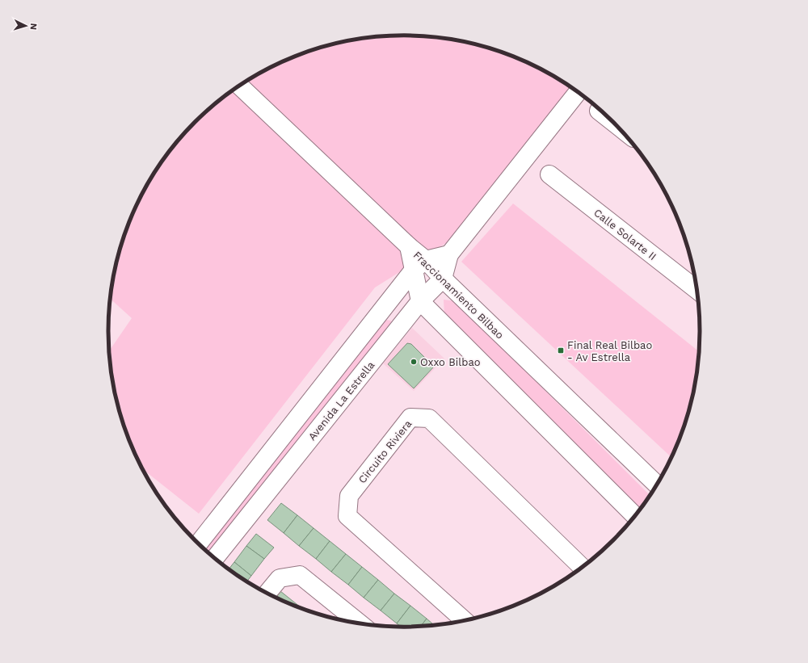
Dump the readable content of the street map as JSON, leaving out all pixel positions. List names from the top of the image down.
{
  "streets": {
    "street": [
      "Calle Solarte II",
      "Fraccionamiento Bilbao",
      "Avenida La Estrella",
      "Circuito Riviera"
    ]
  },
  "crossings": [
    ["Fraccionamiento Bilbao", "Avenida La Estrella"]
  ],
  "places": {
    "transit": ["Final Real Bilbao - Av Estrella"],
    "other": ["Oxxo Bilbao"]
  },
  "north": "right"
}
